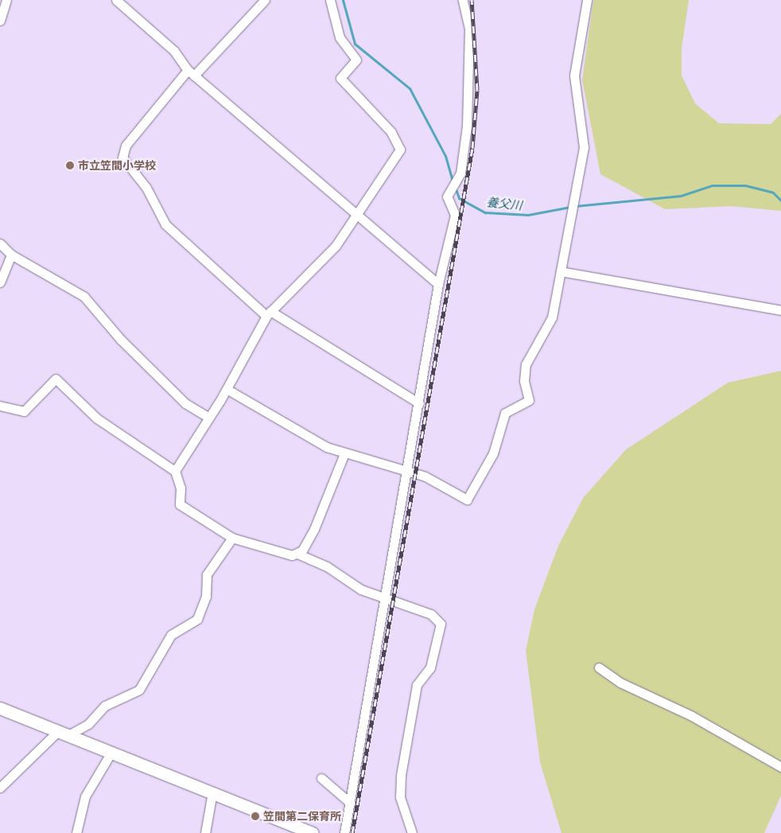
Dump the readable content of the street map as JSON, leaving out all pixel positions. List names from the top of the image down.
{
  "water": ["養父川"],
  "places": ["市立笠間小学校", "笠間第二保育所"]
}
